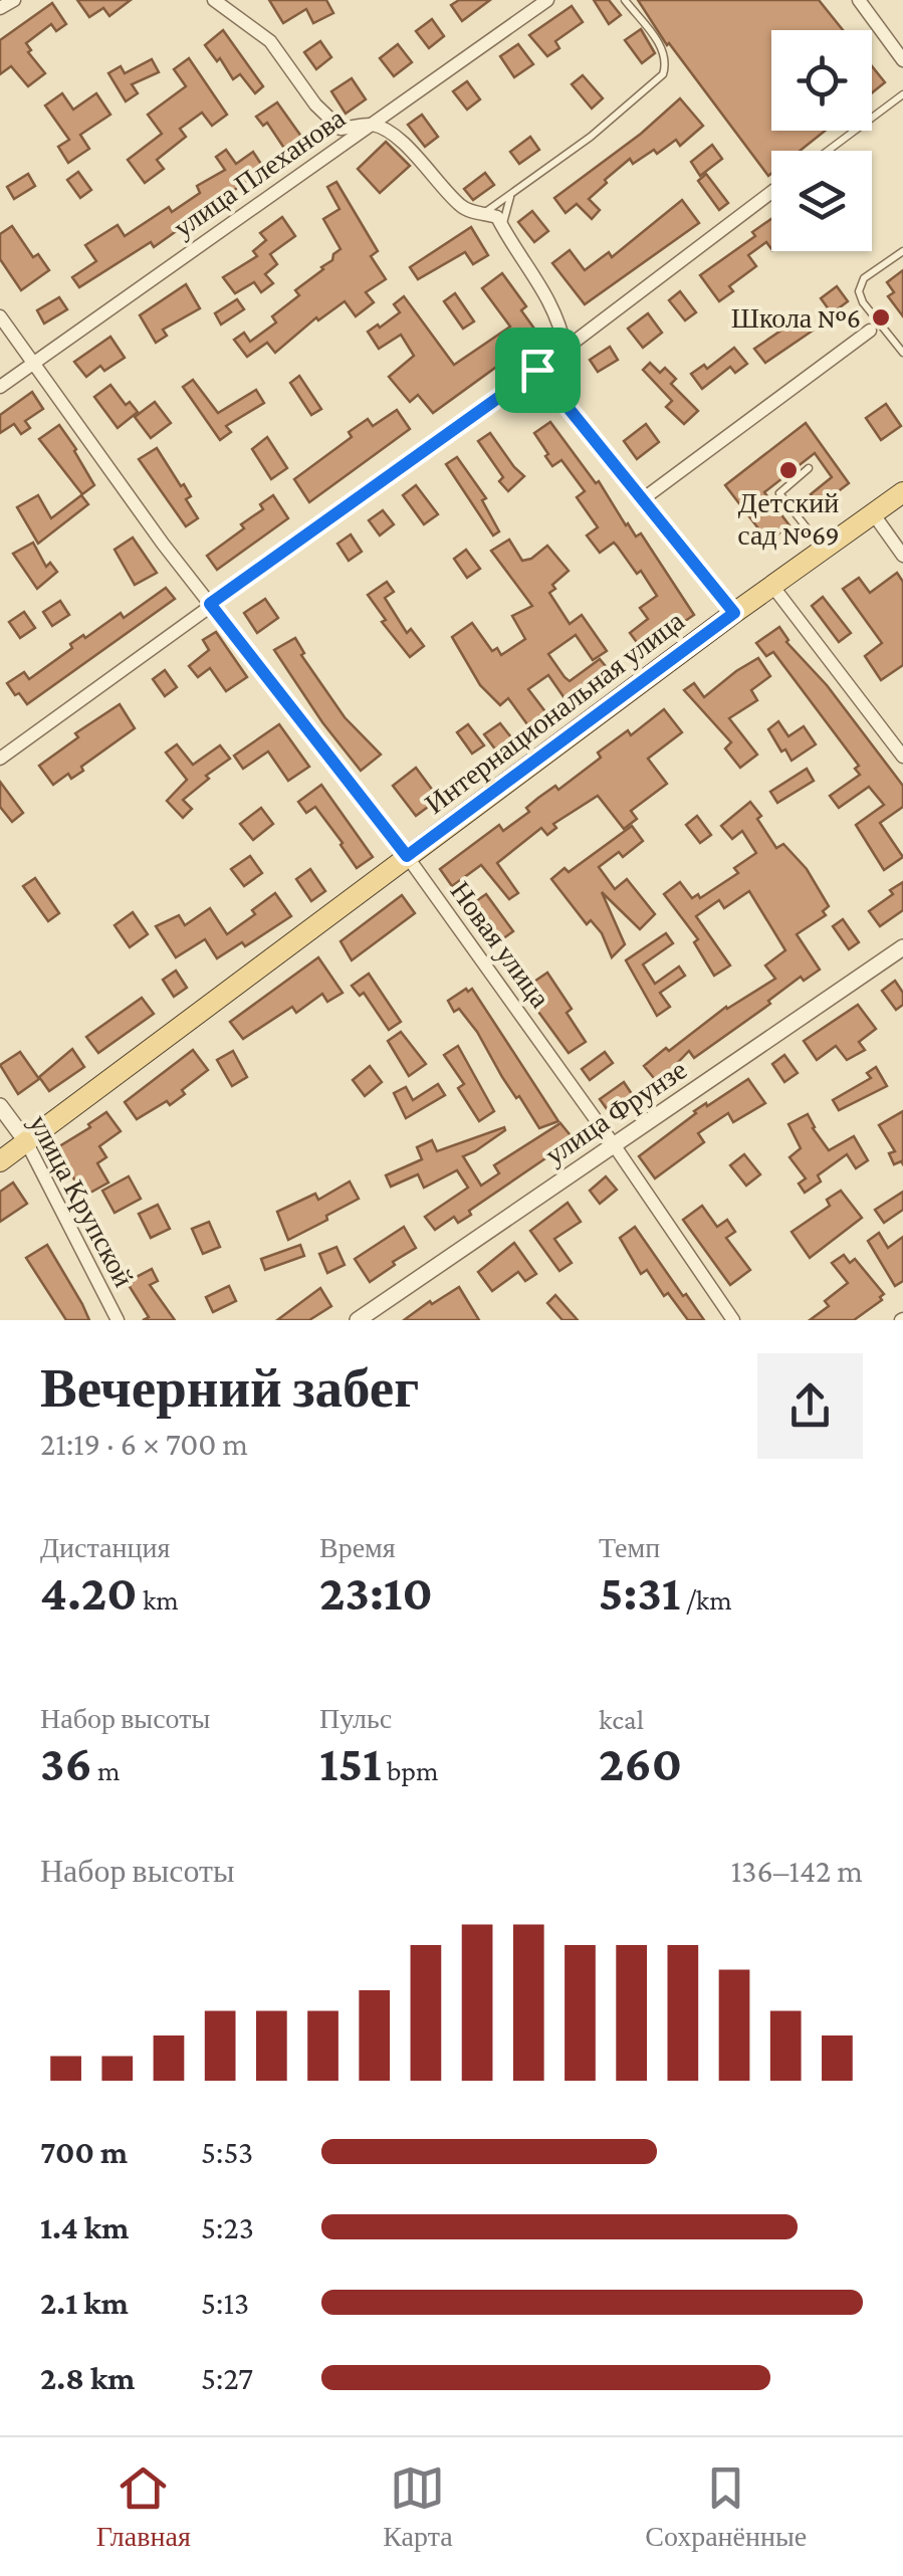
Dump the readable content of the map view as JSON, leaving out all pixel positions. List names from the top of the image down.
{
  "streets": {
    "main road": ["Интернациональная улица"],
    "street": [
      "улица Плеханова",
      "Новая улица",
      "улица Фрунзе",
      "улица Крупской"
    ]
  },
  "crossings": [
    ["улица Плеханова", "Новая улица"],
    ["Интернациональная улица", "Новая улица"],
    ["Интернациональная улица", "улица Крупской"],
    ["Новая улица", "улица Фрунзе"]
  ],
  "places": ["Школа №6", "Детский сад №69"],
  "page": {
    "heading": ["Вечерний забег", "21:19 · 6 × 700 m"],
    "stats": [
      ["Дистанция", "4.20 km"],
      ["Время", "23:10"],
      ["Темп", "5:31 /km"],
      ["Набор высоты", "36 m"],
      ["Пульс", "151 bpm"],
      ["kcal", "260"]
    ],
    "chart": ["Набор высоты", "136–142 m"],
    "list": [
      {
        "name": "700 m",
        "note": "5:53"
      },
      {
        "name": "1.4 km",
        "note": "5:23"
      },
      {
        "name": "2.1 km",
        "note": "5:13"
      },
      {
        "name": "2.8 km",
        "note": "5:27"
      }
    ],
    "tabs": ["Главная", "Карта", "Сохранённые"]
  }
}
